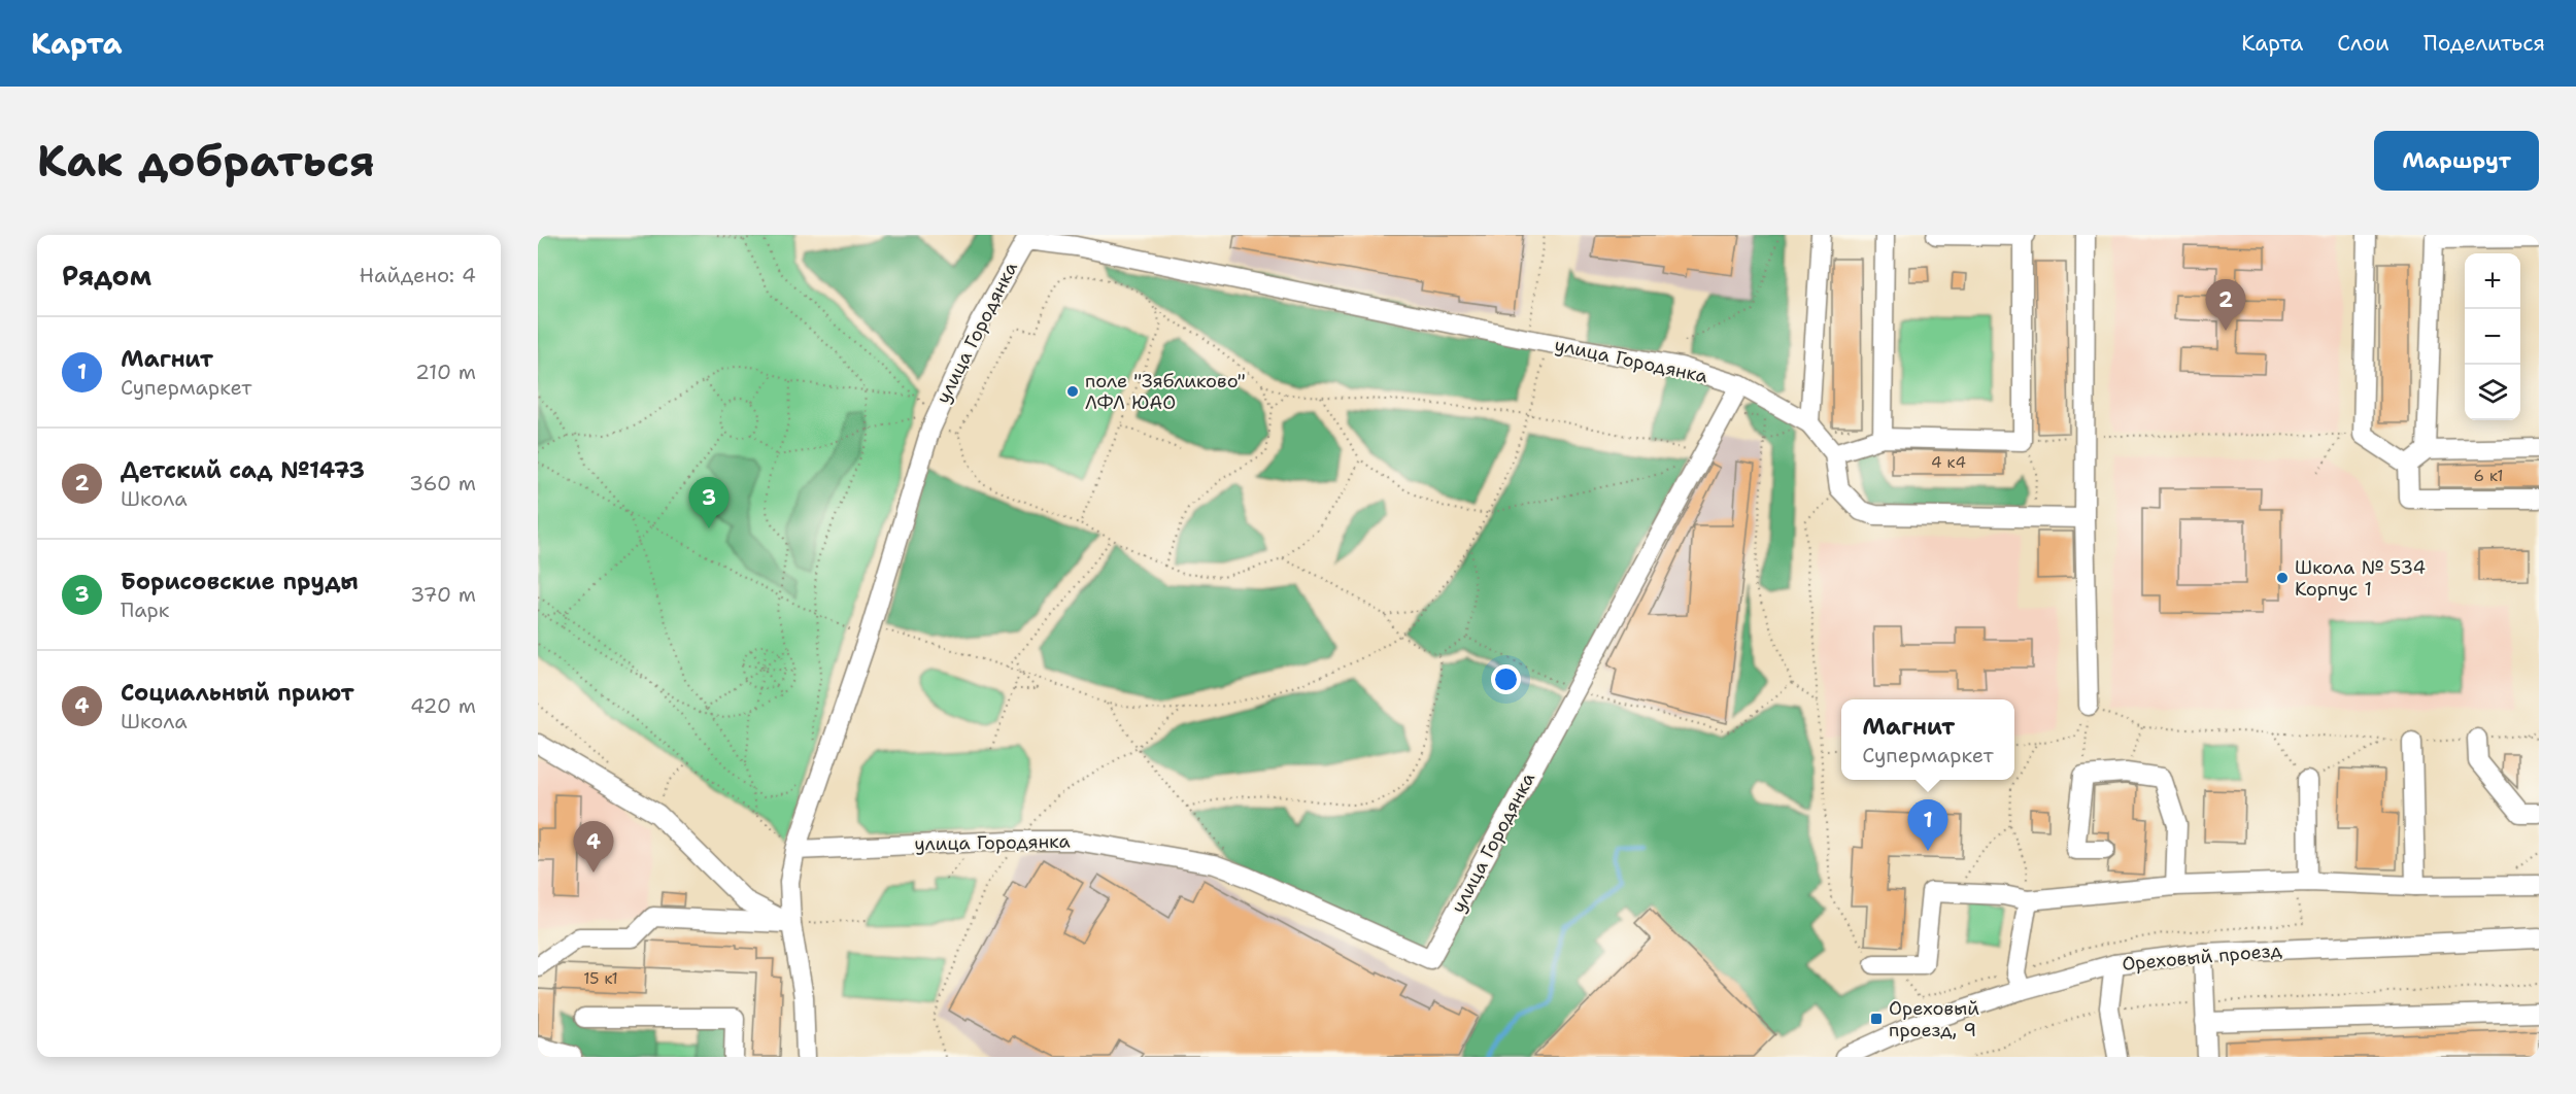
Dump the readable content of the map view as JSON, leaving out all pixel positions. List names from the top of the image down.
{
  "streets": {
    "street": ["улица Городянка", "Ореховый проезд"]
  },
  "places": {
    "other": ["поле \"Зябликово\" ЛФЛ ЮАО", "Школа № 534 Корпус 1"],
    "transit": ["Ореховый проезд, 9"]
  },
  "house_numbers": ["4 к4", "6 к1", "15 к1"],
  "page": {
    "header": "Карта",
    "nav": ["Карта", "Слои", "Поделиться"],
    "buttons": "Маршрут",
    "title": "Как добраться",
    "heading": ["Рядом", "Найдено: 4"],
    "map_buttons": ["+", "−"],
    "pins": [
      "2",
      "3",
      "1",
      "4"
    ],
    "list": [
      {
        "mark": "1",
        "name": "Магнит",
        "note": "Супермаркет",
        "value": "210 m"
      },
      {
        "mark": "2",
        "name": "Детский сад №1473",
        "note": "Школа",
        "value": "360 m"
      },
      {
        "mark": "3",
        "name": "Борисовские пруды",
        "note": "Парк",
        "value": "370 m"
      },
      {
        "mark": "4",
        "name": "Социальный приют",
        "note": "Школа",
        "value": "420 m"
      }
    ],
    "popup": ["Магнит", "Супермаркет"]
  }
}
